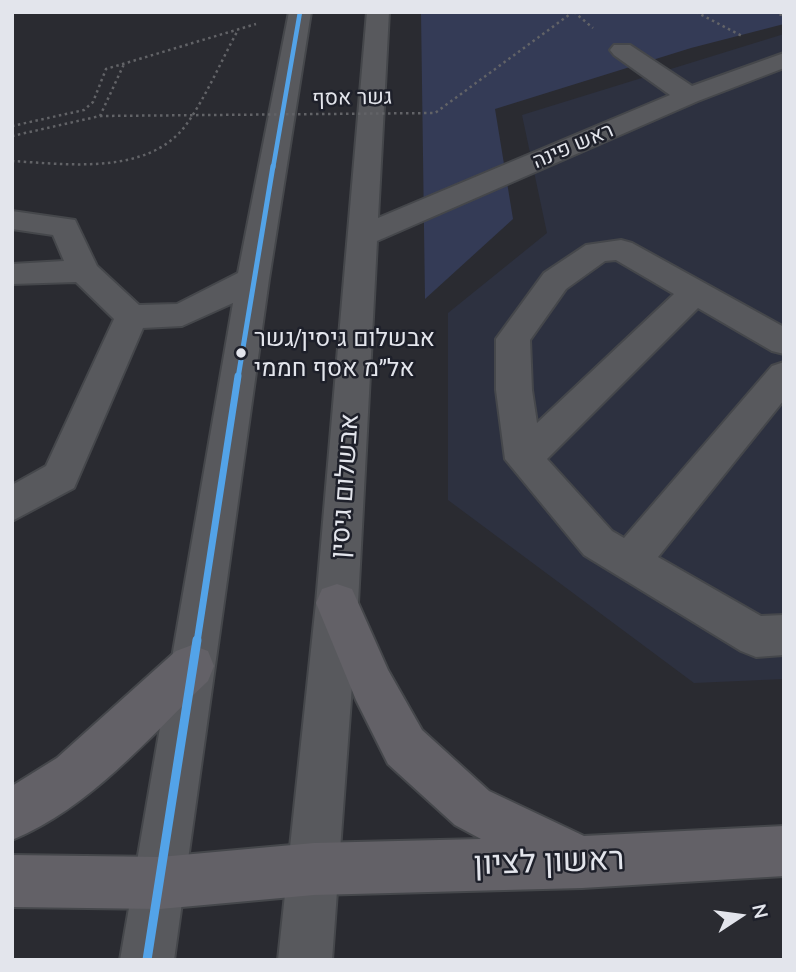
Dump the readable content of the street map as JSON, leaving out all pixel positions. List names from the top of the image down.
{
  "streets": {
    "main road": ["ראשון לציון"],
    "street": ["ראש פינה", "אבשלום גיסין"],
    "path": ["גשר אסף"]
  },
  "crossings": [
    ["ראש פינה", "אבשלום גיסין"],
    ["אבשלום גיסין", "ראשון לציון"]
  ],
  "places": ["אבשלום גיסין/גשר אל״מ אסף חממי"],
  "north": "right"
}
